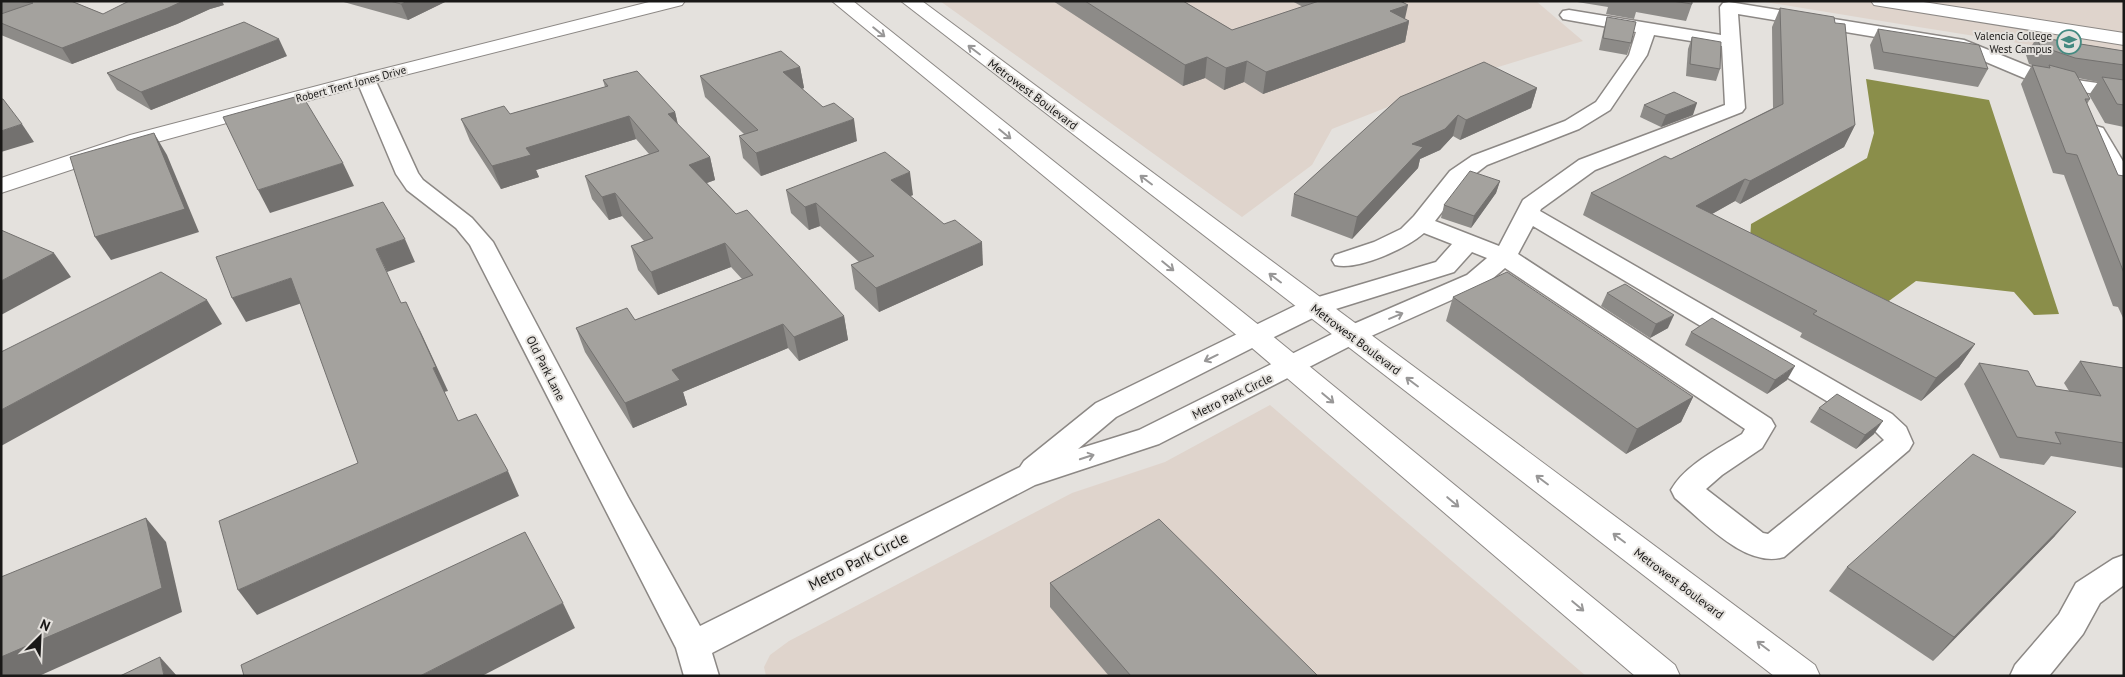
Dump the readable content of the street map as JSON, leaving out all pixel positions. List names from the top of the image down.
{
  "streets": {
    "street": [
      "Robert Trent Jones Drive",
      "Metrowest Boulevard",
      "Old Park Lane",
      "Metro Park Circle"
    ]
  },
  "crossings": [
    ["Robert Trent Jones Drive", "Old Park Lane"],
    ["Metrowest Boulevard", "Metro Park Circle"],
    ["Old Park Lane", "Metro Park Circle"]
  ],
  "places": {
    "school or university": ["Valencia College West Campus"]
  },
  "north": "top right"
}
